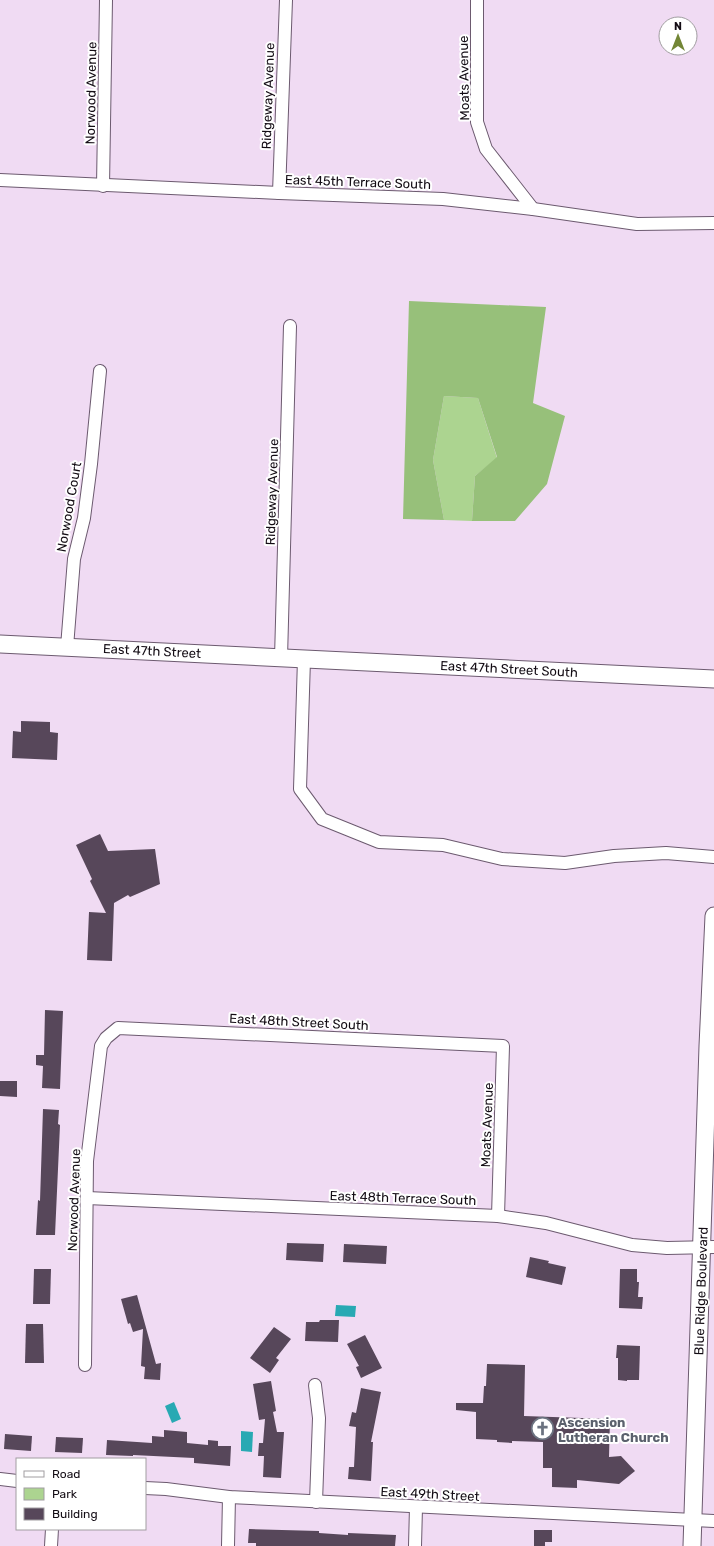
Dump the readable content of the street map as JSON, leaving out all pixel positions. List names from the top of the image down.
{
  "streets": {
    "main road": ["East 47th Street", "East 47th Street South", "Blue Ridge Boulevard"],
    "street": [
      "Moats Avenue",
      "Norwood Avenue",
      "Ridgeway Avenue",
      "East 45th Terrace South",
      "Norwood Court",
      "East 48th Street South",
      "East 48th Terrace South",
      "East 49th Street"
    ]
  },
  "crossings": [
    ["Moats Avenue", "East 45th Terrace South"],
    ["Moats Avenue", "East 48th Street South"],
    ["Moats Avenue", "East 48th Terrace South"],
    ["Norwood Avenue", "East 45th Terrace South"],
    ["Norwood Avenue", "East 48th Street South"],
    ["Norwood Avenue", "East 48th Terrace South"],
    ["Ridgeway Avenue", "East 45th Terrace South"],
    ["Ridgeway Avenue", "East 47th Street"],
    ["Norwood Court", "East 47th Street"],
    ["East 47th Street", "East 47th Street South"],
    ["East 48th Terrace South", "Blue Ridge Boulevard"],
    ["Blue Ridge Boulevard", "East 49th Street"]
  ],
  "places": {
    "church": ["Ascension Lutheran Church"]
  },
  "legend": ["Road", "Park", "Building"],
  "north": "top"
}
